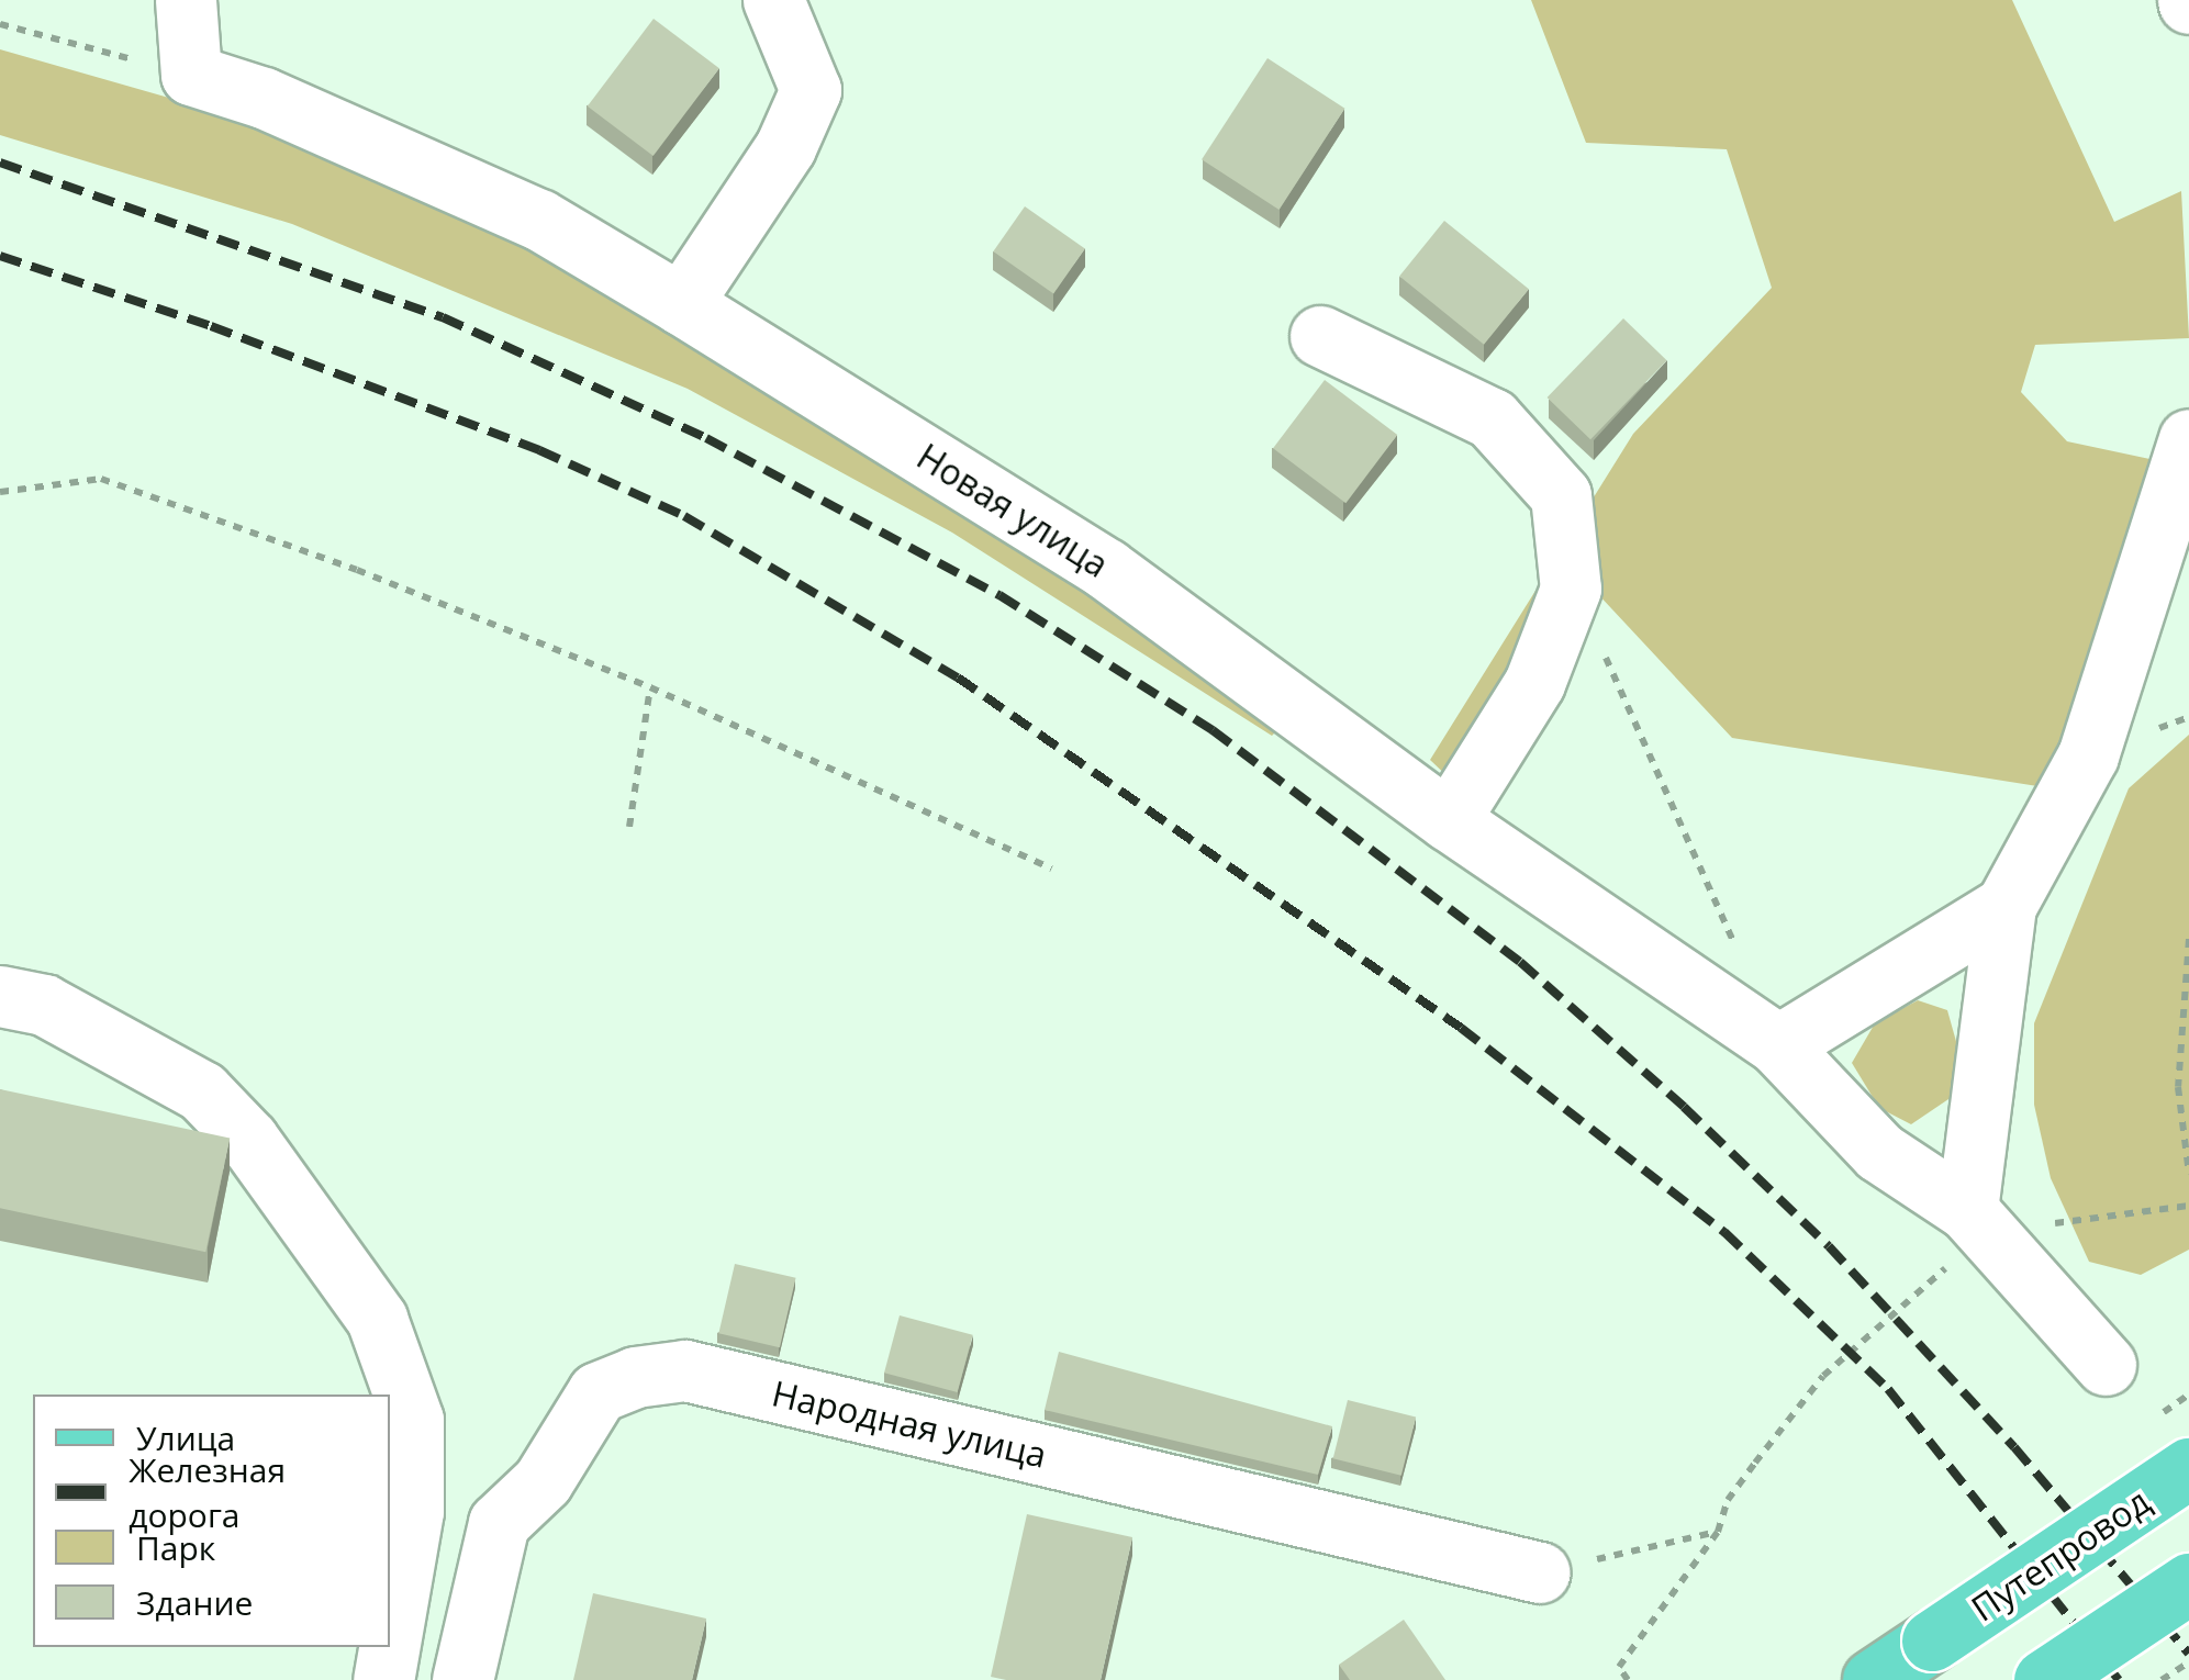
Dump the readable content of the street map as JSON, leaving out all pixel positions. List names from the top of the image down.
{
  "streets": {
    "main road": ["Путепровод"],
    "street": ["Новая улица", "Народная улица"]
  },
  "legend": [
    "Улица",
    "Железная дорога",
    "Парк",
    "Здание"
  ]
}
